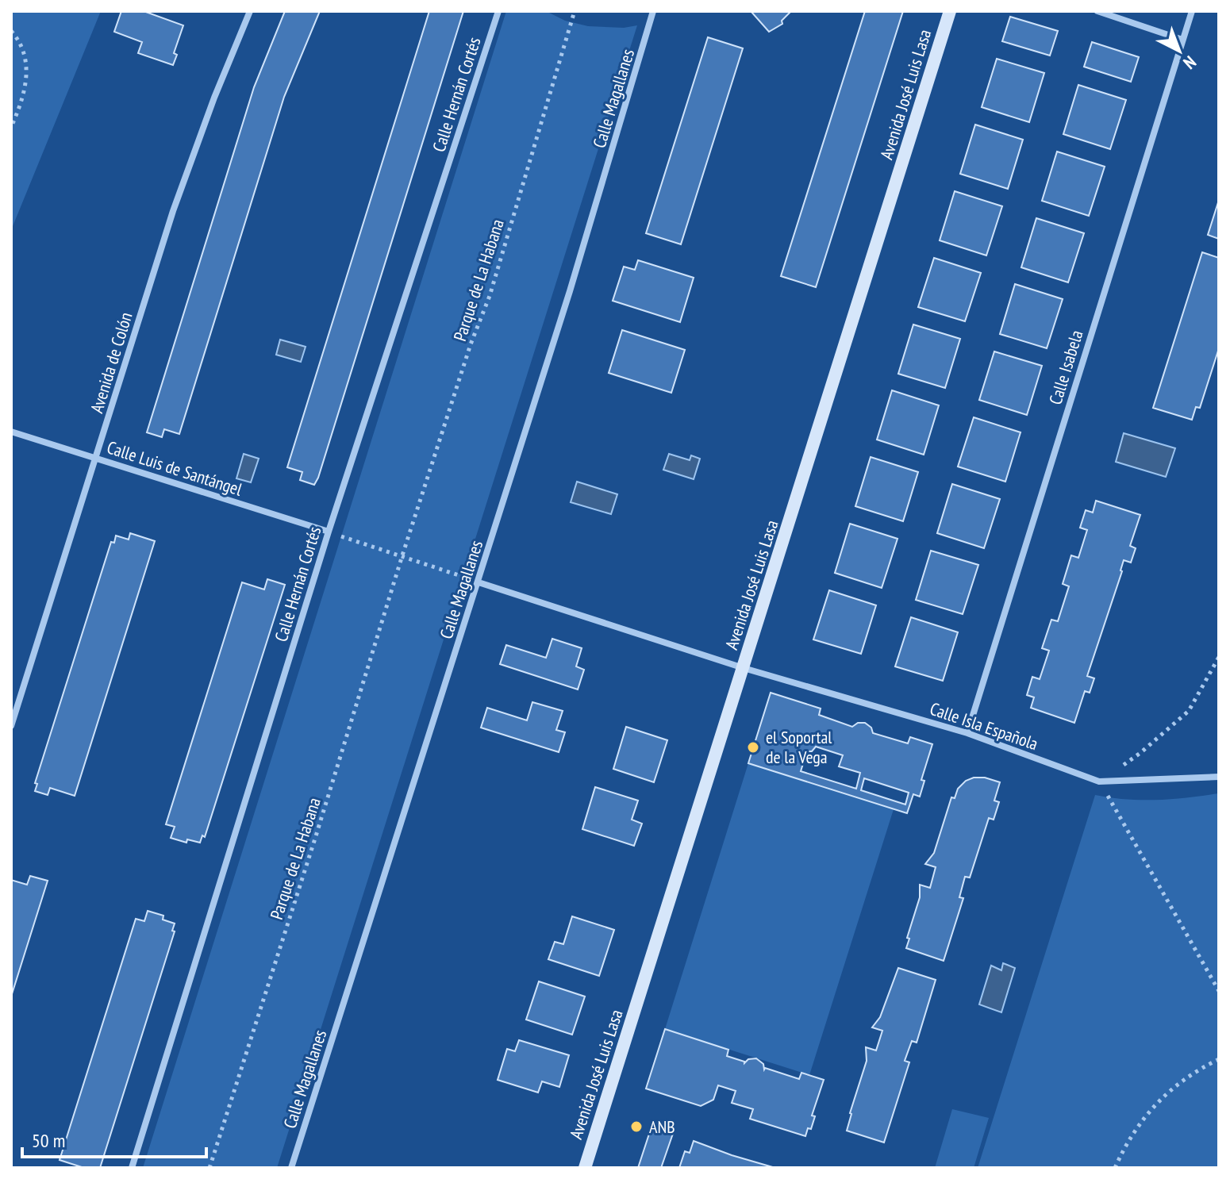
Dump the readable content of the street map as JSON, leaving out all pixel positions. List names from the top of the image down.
{
  "streets": {
    "street": [
      "Calle Hernán Cortés",
      "Avenida José Luis Lasa",
      "Calle Magallanes",
      "Avenida de Colón",
      "Calle Isabela",
      "Calle Luis de Santángel",
      "Calle Isla Española"
    ],
    "path": ["Parque de La Habana"]
  },
  "crossings": [
    ["Calle Hernán Cortés", "Calle Luis de Santángel"],
    ["Avenida José Luis Lasa", "Calle Isla Española"],
    ["Avenida de Colón", "Calle Luis de Santángel"],
    ["Calle Isabela", "Calle Isla Española"]
  ],
  "places": ["el Soportal de la Vega", "ANB"],
  "scale_bar": "50 m",
  "north": "bottom right"
}
